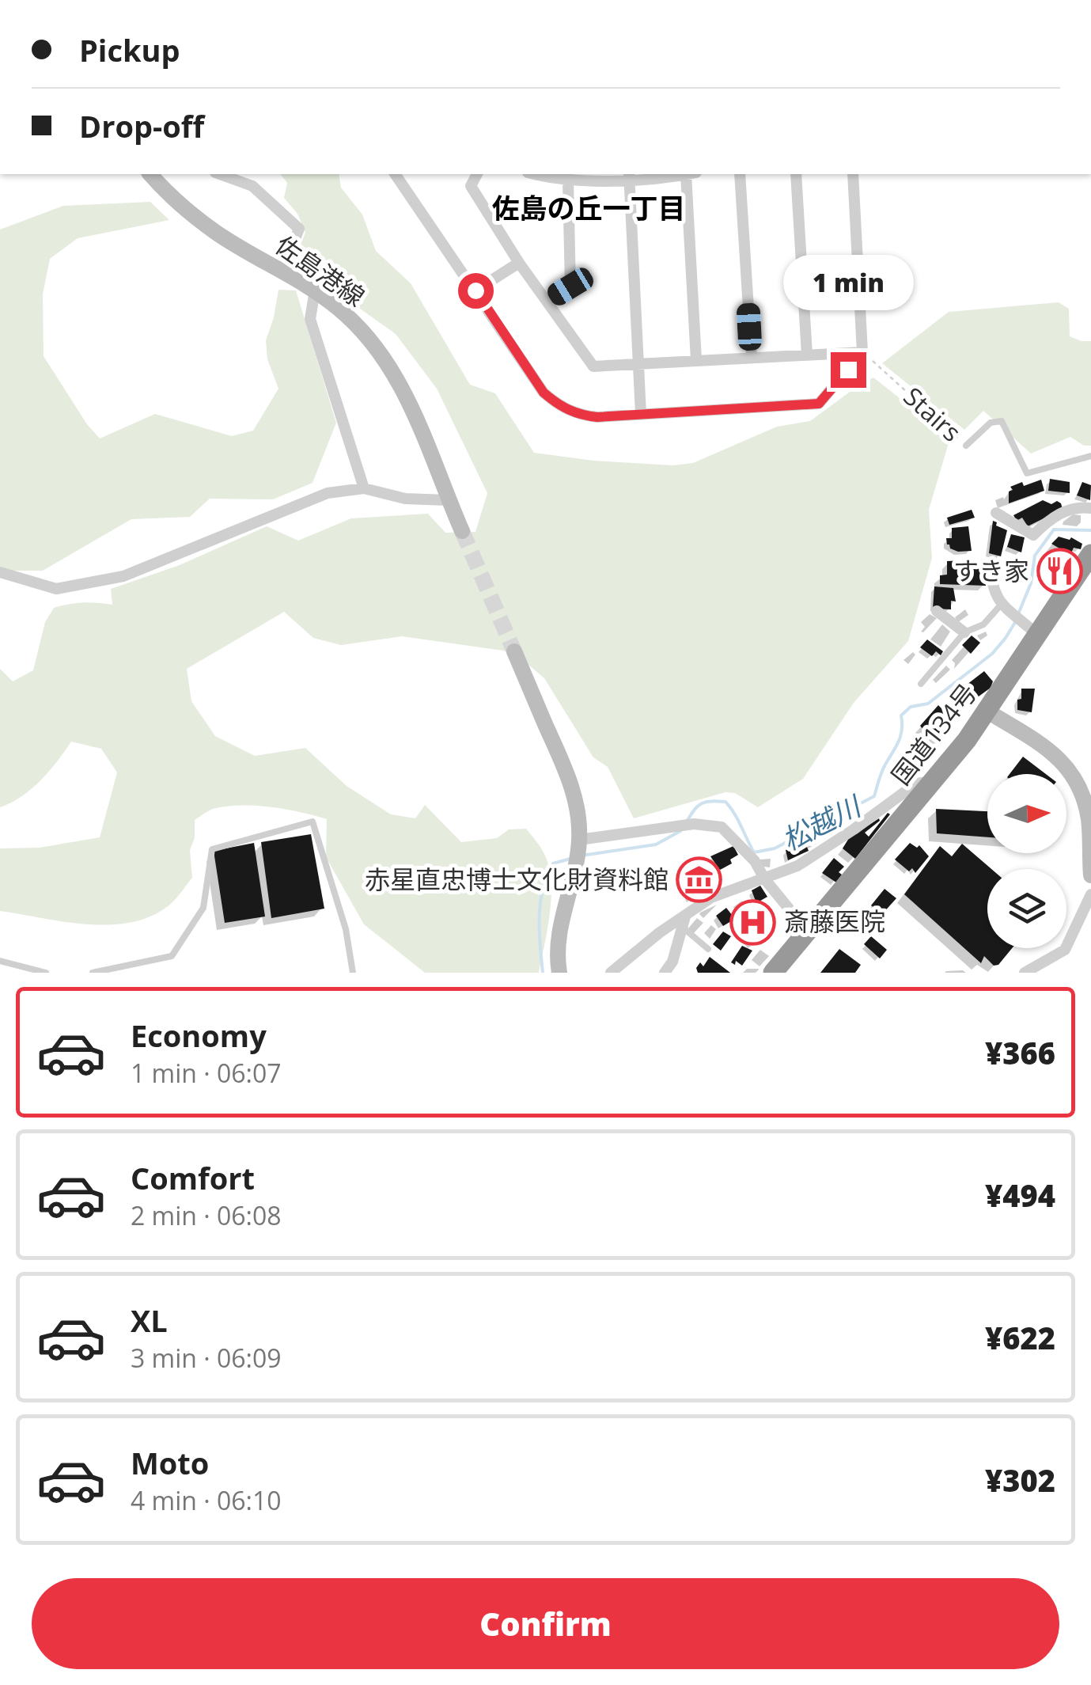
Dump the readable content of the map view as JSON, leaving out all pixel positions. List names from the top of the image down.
{
  "streets": {
    "highway": ["国道134号"],
    "main road": ["佐島港線"],
    "path": ["Stairs"]
  },
  "districts": ["佐島の丘一丁目"],
  "water": ["松越川"],
  "places": {
    "restaurant": ["すき家"],
    "museum": ["赤星直忠博士文化財資料館"],
    "hospital": ["斎藤医院"]
  },
  "north": "right",
  "page": {
    "banner": ["Pickup", "Drop-off"],
    "bubble": "1 min",
    "list": [
      {
        "name": "Economy",
        "note": "1 min · 06:07",
        "value": "¥366"
      },
      {
        "name": "Comfort",
        "note": "2 min · 06:08",
        "value": "¥494"
      },
      {
        "name": "XL",
        "note": "3 min · 06:09",
        "value": "¥622"
      },
      {
        "name": "Moto",
        "note": "4 min · 06:10",
        "value": "¥302"
      }
    ],
    "buttons": "Confirm"
  }
}
